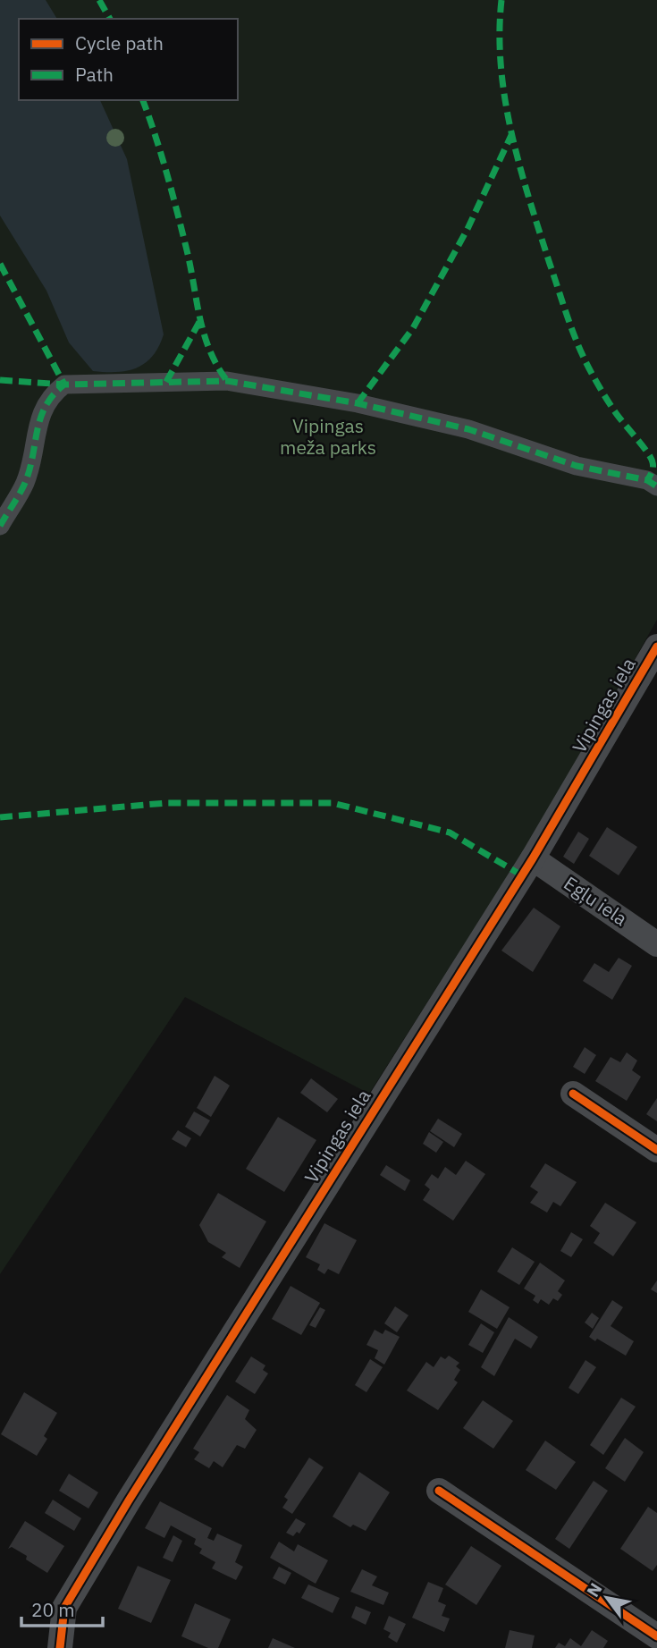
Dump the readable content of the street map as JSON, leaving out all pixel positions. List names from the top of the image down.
{
  "streets": {
    "street": ["Vipingas iela", "Egļu iela"]
  },
  "crossings": [
    ["Vipingas iela", "Egļu iela"]
  ],
  "parks": ["Vipingas meža parks"],
  "legend": ["Cycle path", "Path"],
  "scale_bar": "20 m",
  "north": "top left"
}
